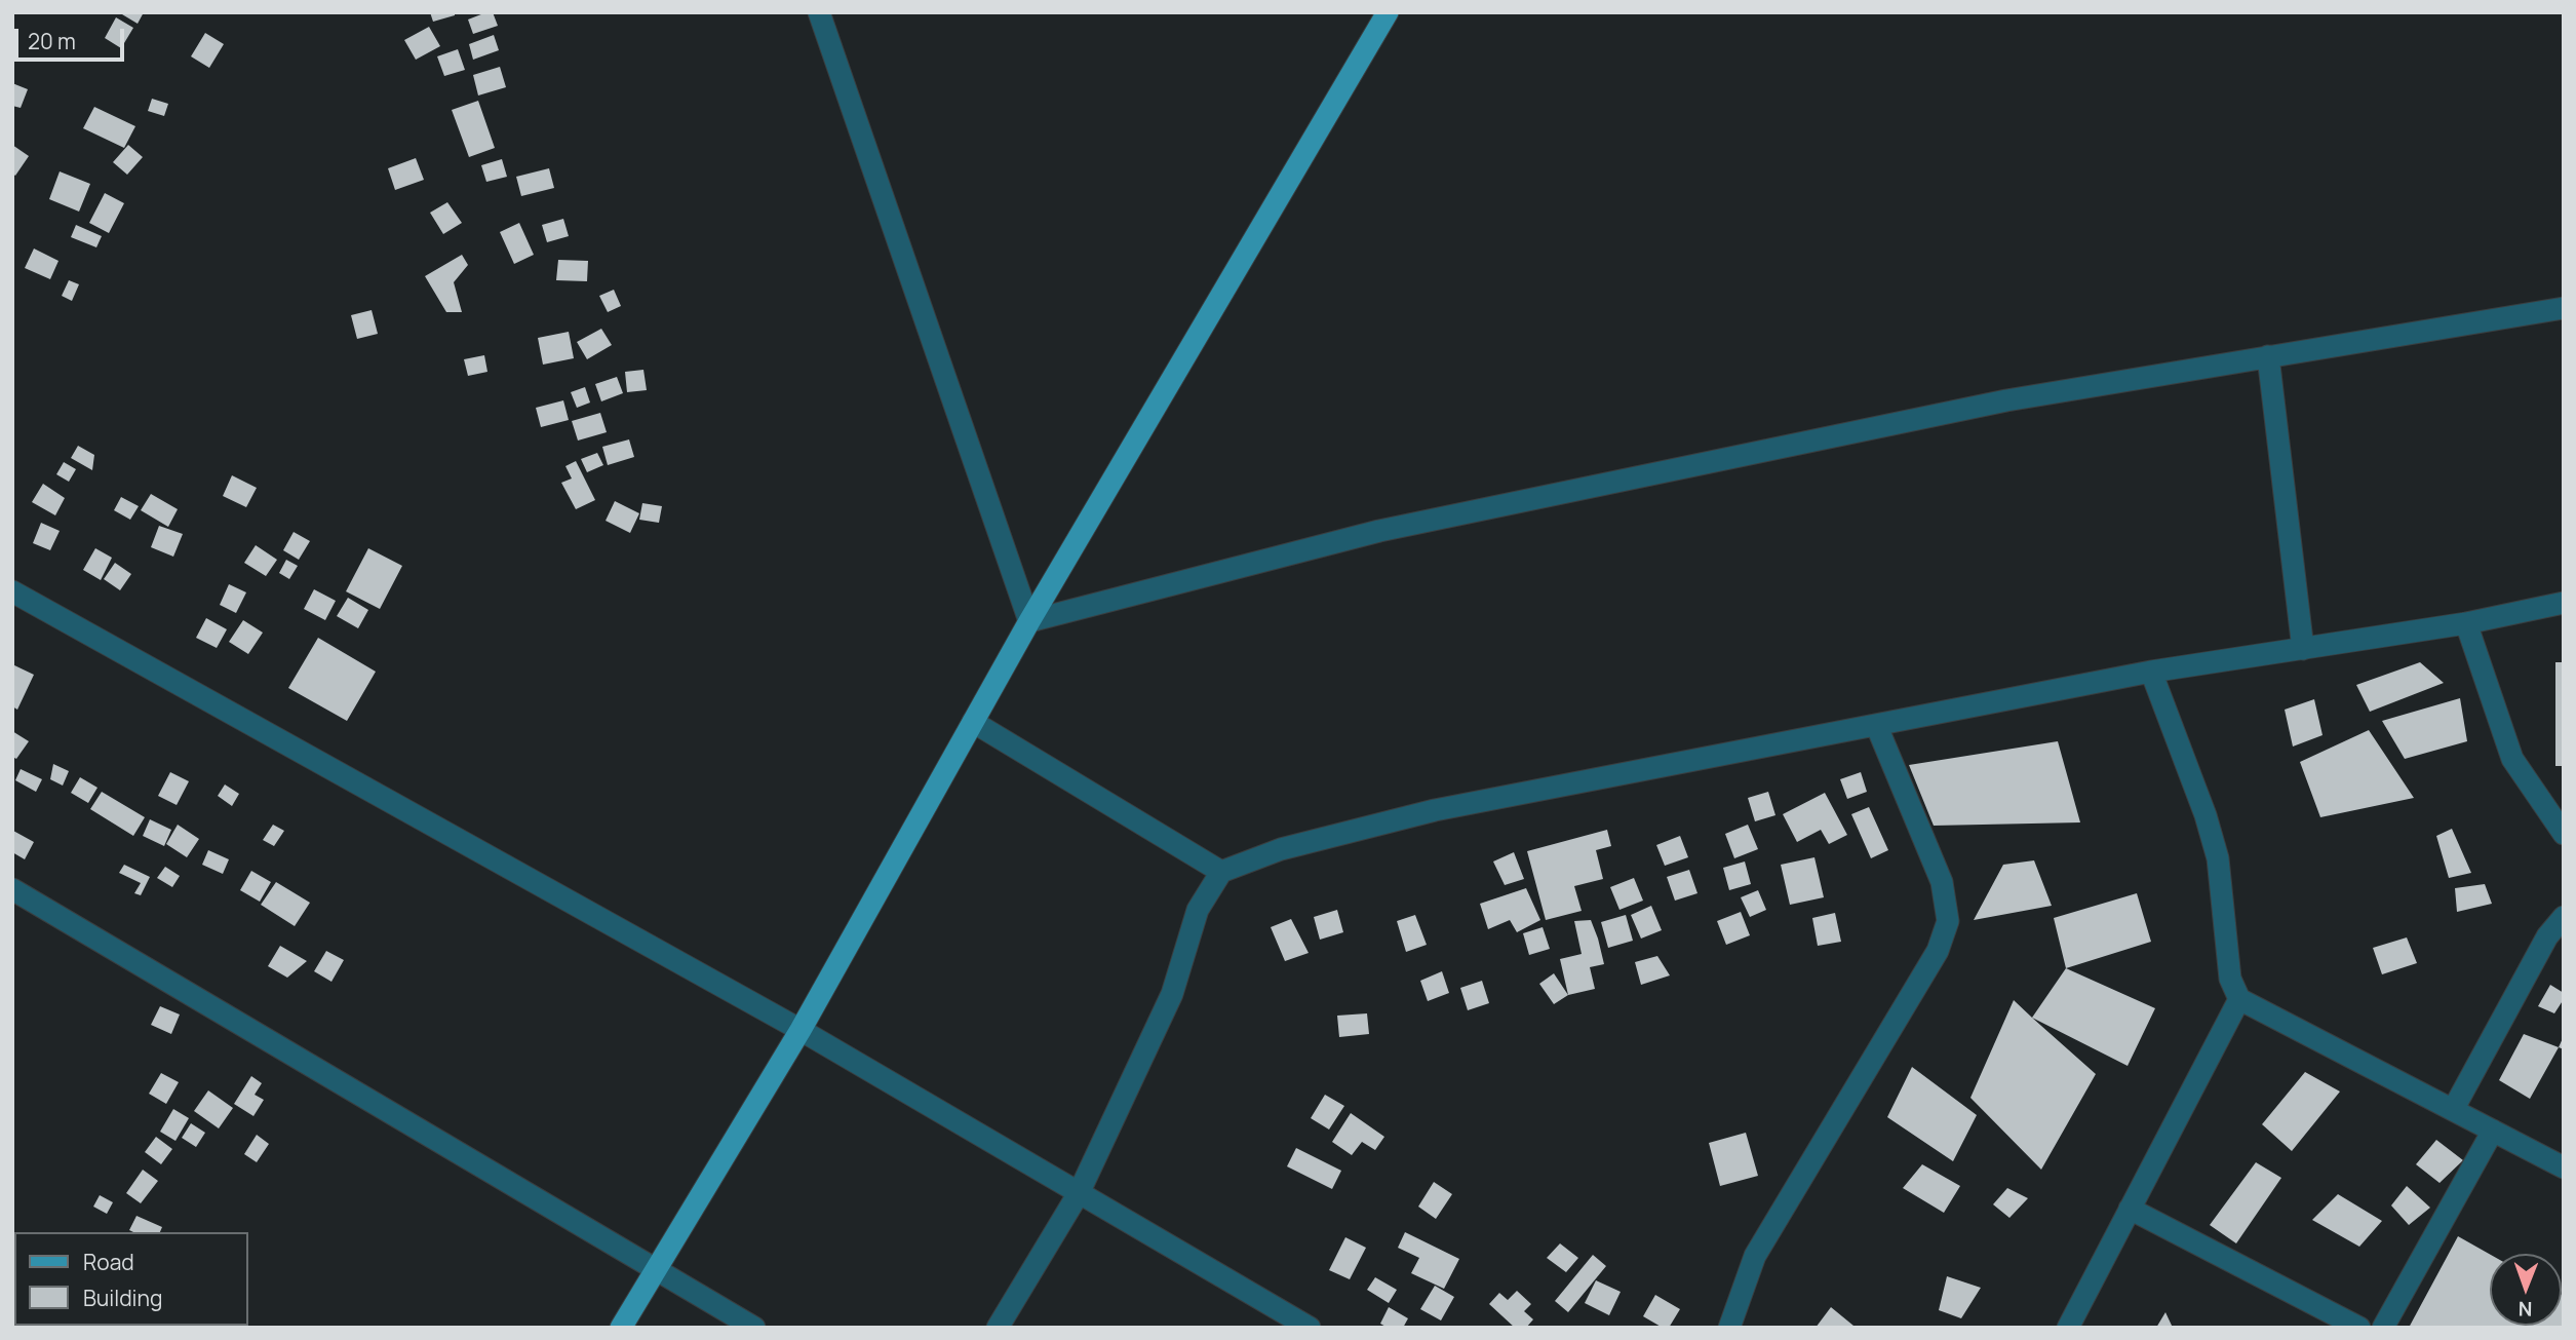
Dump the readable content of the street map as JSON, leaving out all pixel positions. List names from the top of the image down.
{
  "legend": ["Road", "Building"],
  "scale_bar": "20 m",
  "north": "bottom"
}
